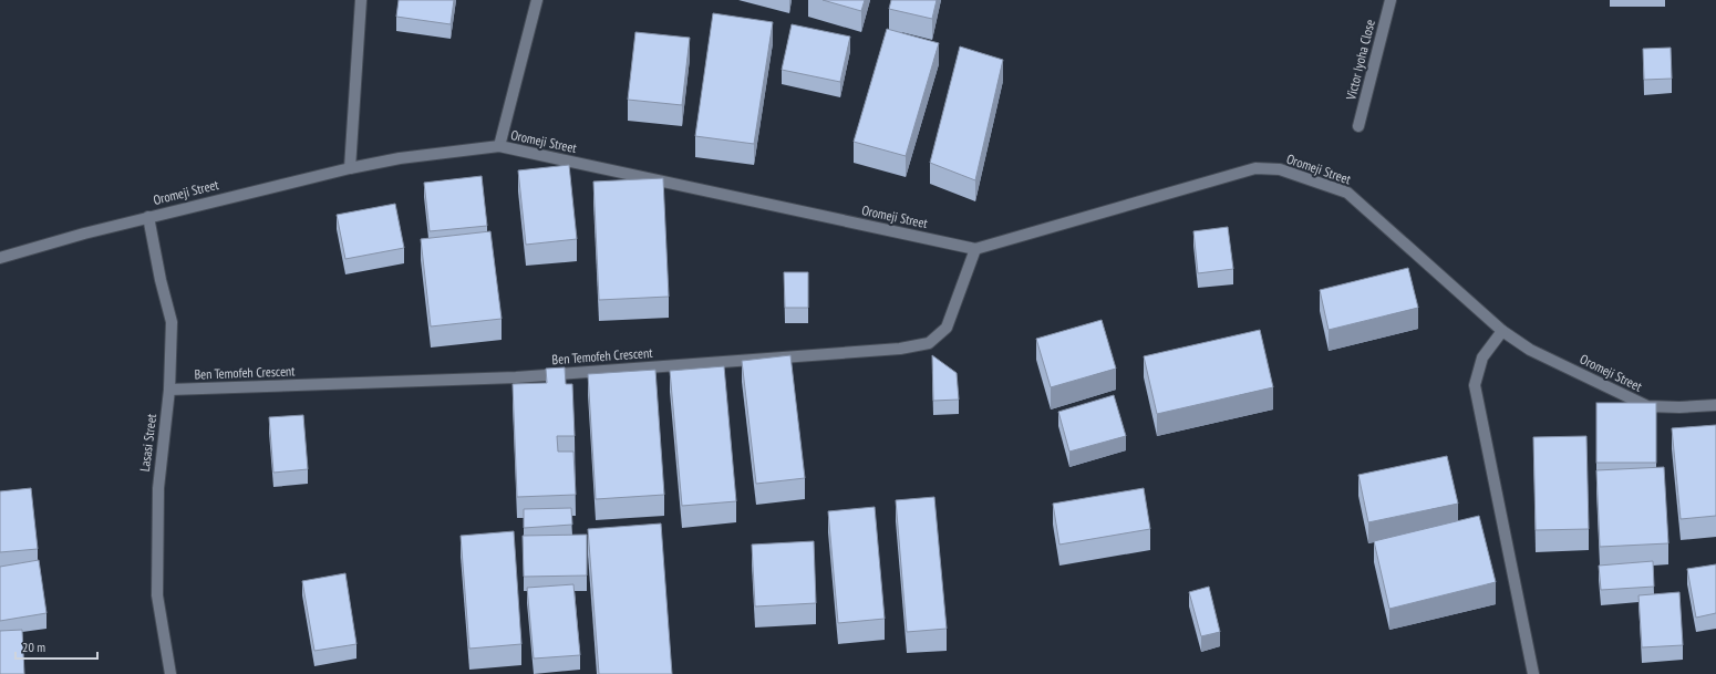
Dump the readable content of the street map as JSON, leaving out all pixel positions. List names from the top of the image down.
{
  "streets": {
    "street": [
      "Victor Iyoha Close",
      "Oromeji Street",
      "Ben Temofeh Crescent",
      "Lasasi Street"
    ]
  },
  "crossings": [
    ["Oromeji Street", "Ben Temofeh Crescent"],
    ["Oromeji Street", "Lasasi Street"],
    ["Ben Temofeh Crescent", "Lasasi Street"]
  ],
  "scale_bar": "20 m"
}
